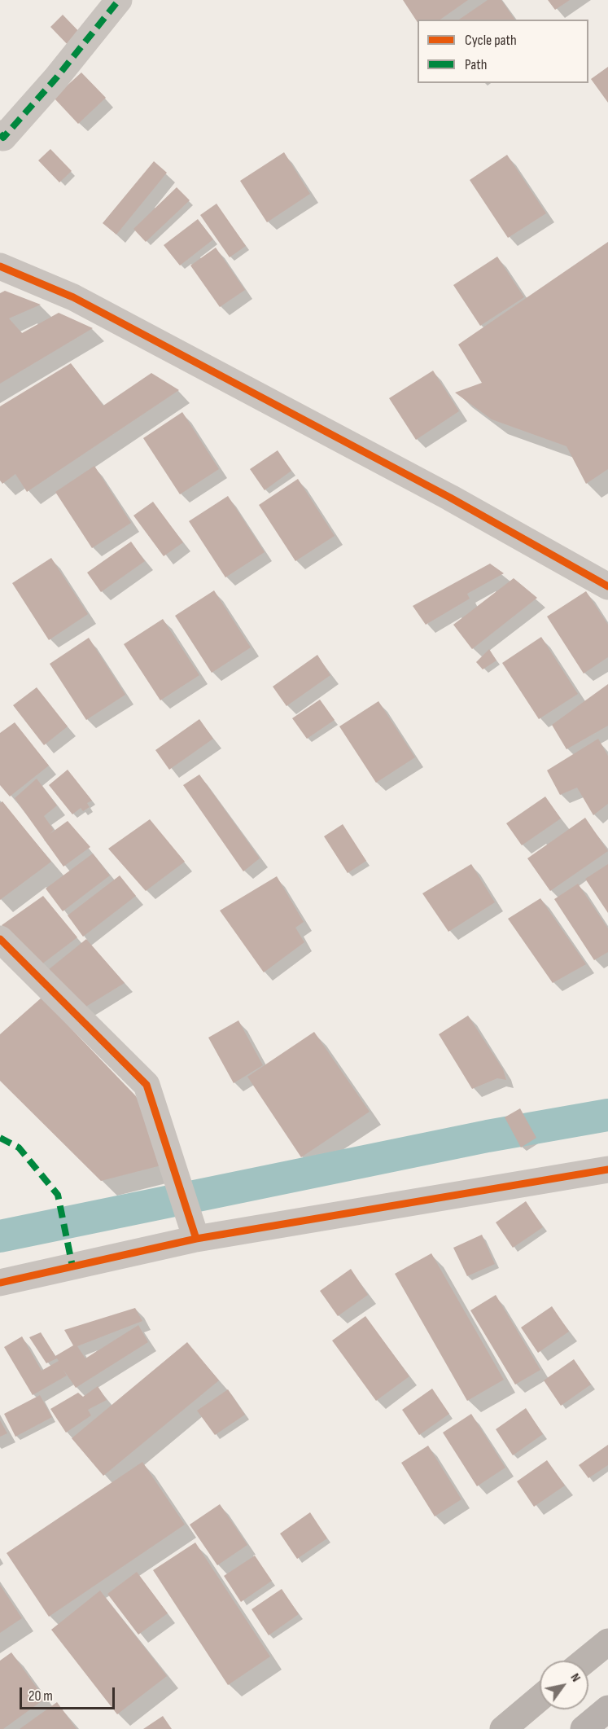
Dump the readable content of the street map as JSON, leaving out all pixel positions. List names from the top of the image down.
{
  "legend": ["Cycle path", "Path"],
  "scale_bar": "20 m",
  "north": "top right"
}
